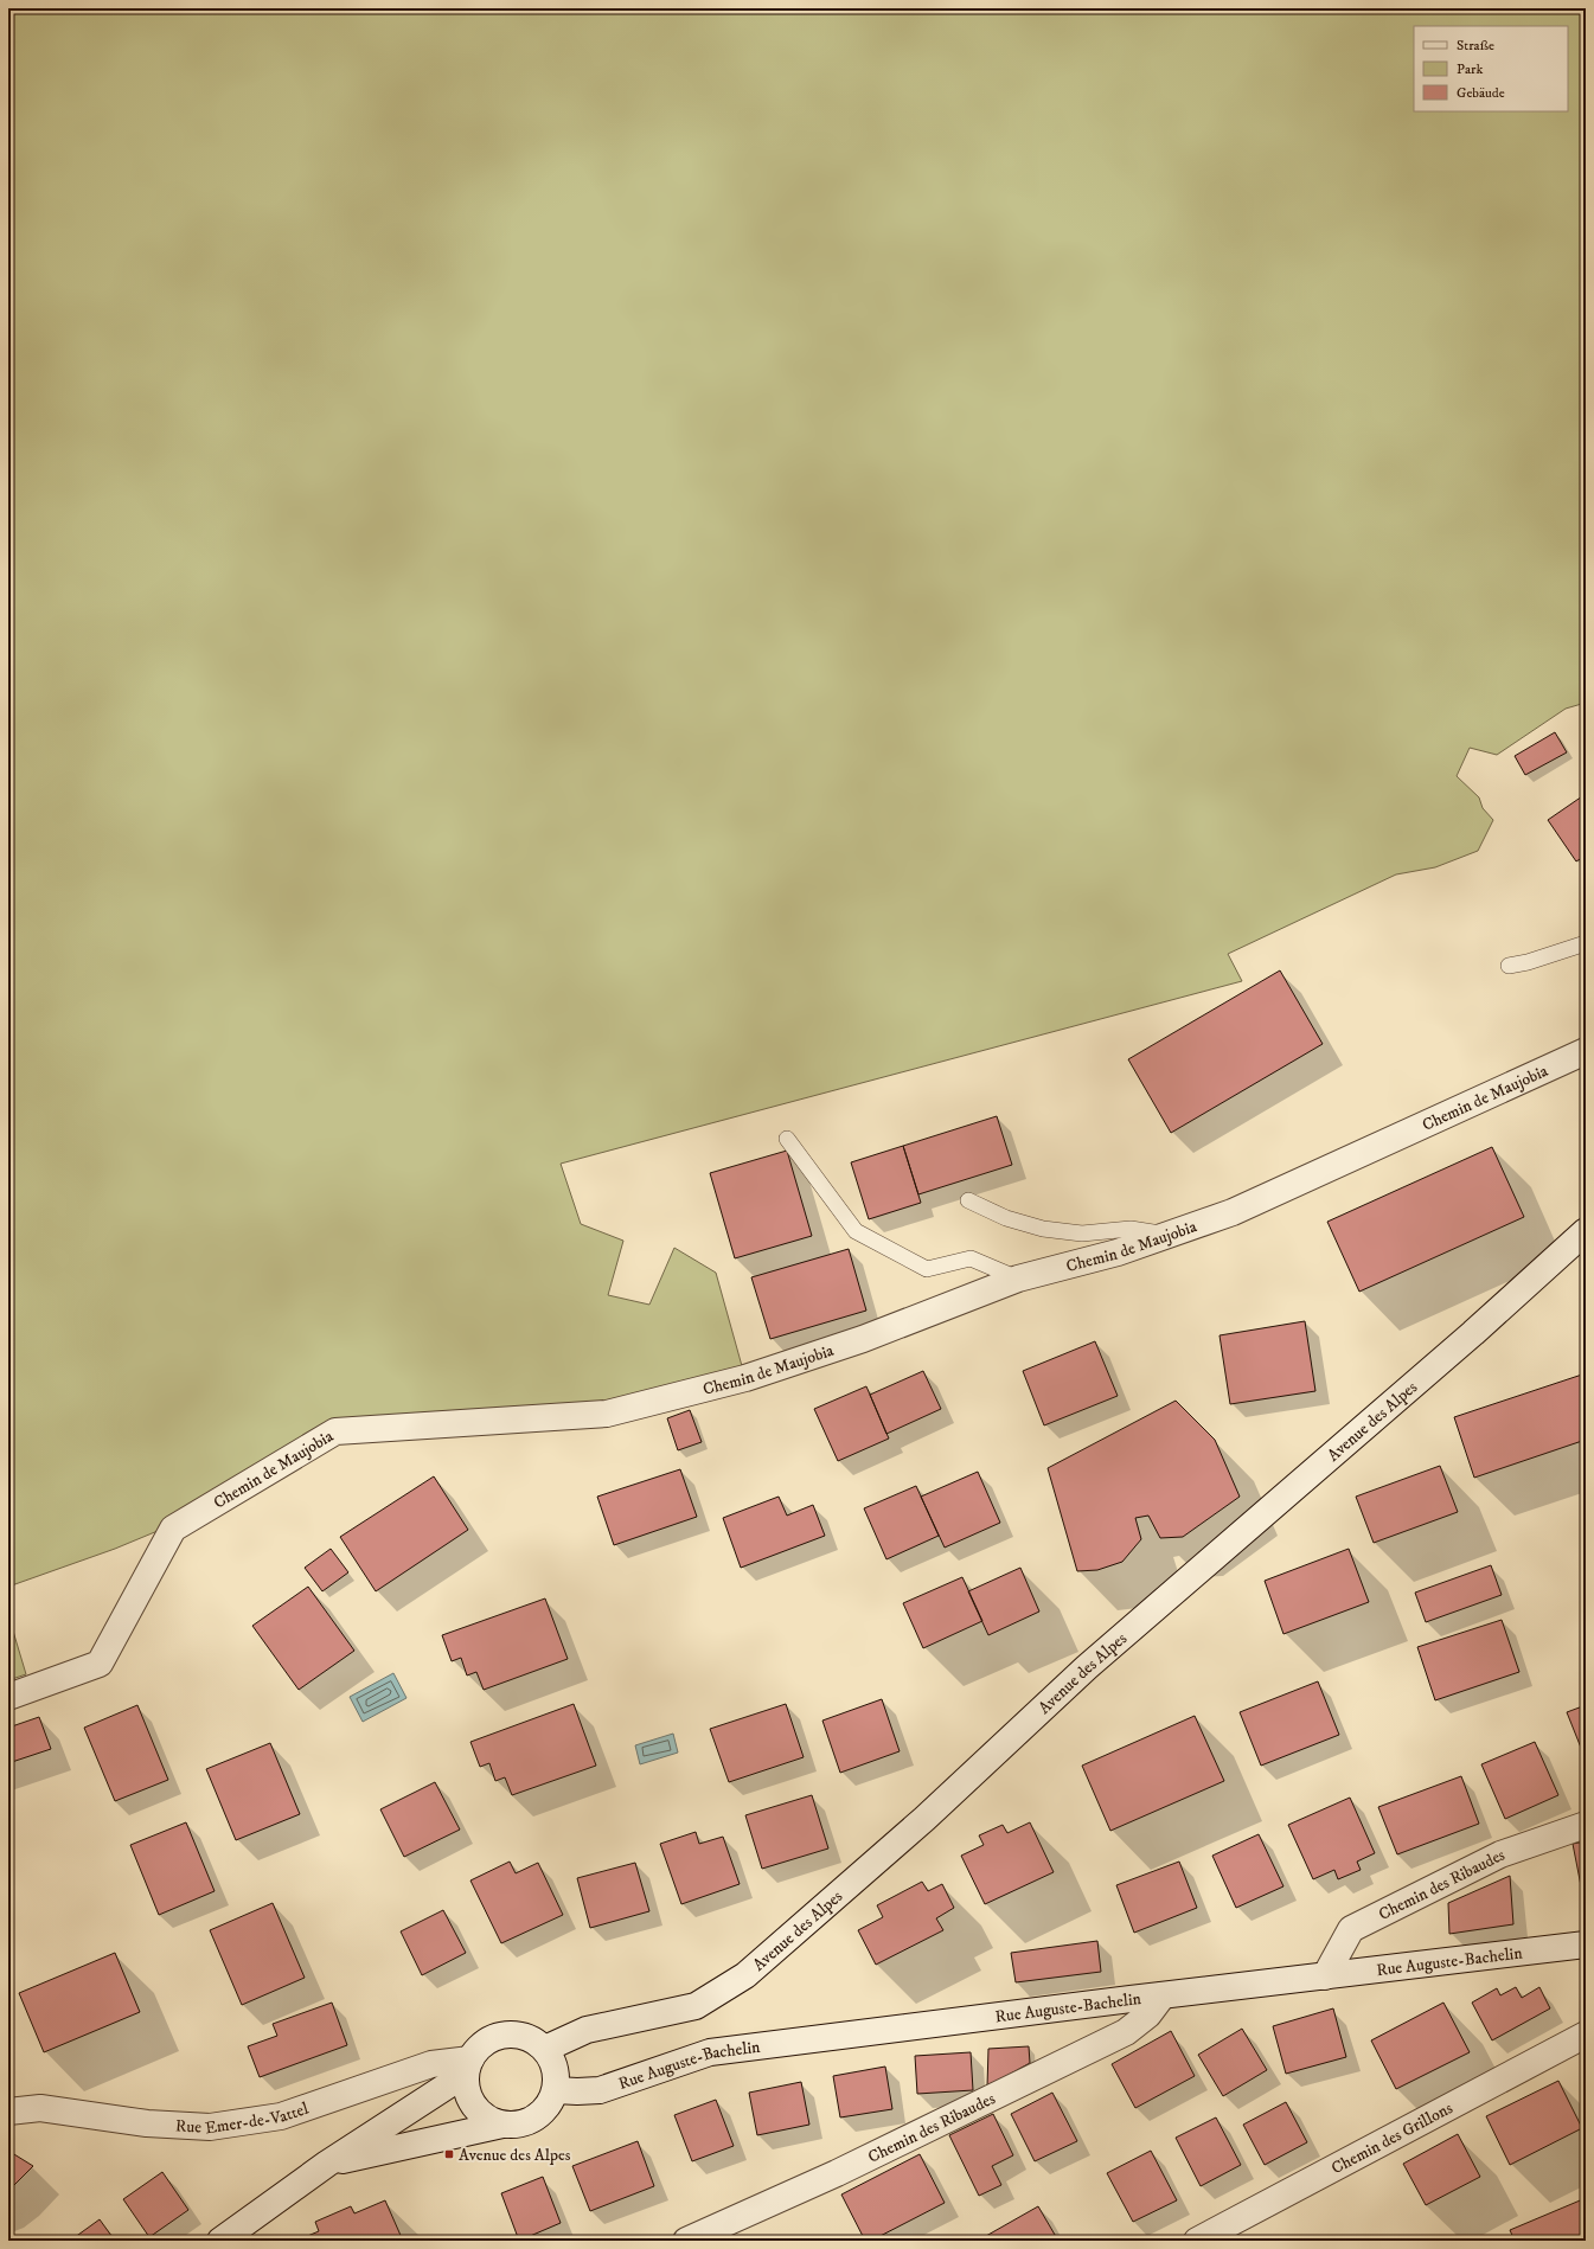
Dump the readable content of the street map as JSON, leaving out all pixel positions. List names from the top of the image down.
{
  "streets": {
    "street": [
      "Chemin de Maujobia",
      "Avenue des Alpes",
      "Chemin des Ribaudes",
      "Rue Auguste-Bachelin",
      "Rue Emer-de-Vattel",
      "Chemin des Grillons"
    ]
  },
  "crossings": [
    ["Avenue des Alpes", "Rue Auguste-Bachelin"],
    ["Avenue des Alpes", "Rue Emer-de-Vattel"],
    ["Chemin des Ribaudes", "Rue Auguste-Bachelin"],
    ["Rue Auguste-Bachelin", "Rue Emer-de-Vattel"]
  ],
  "places": {
    "transit": ["Avenue des Alpes"]
  },
  "legend": ["Straße", "Park", "Gebäude"]
}
